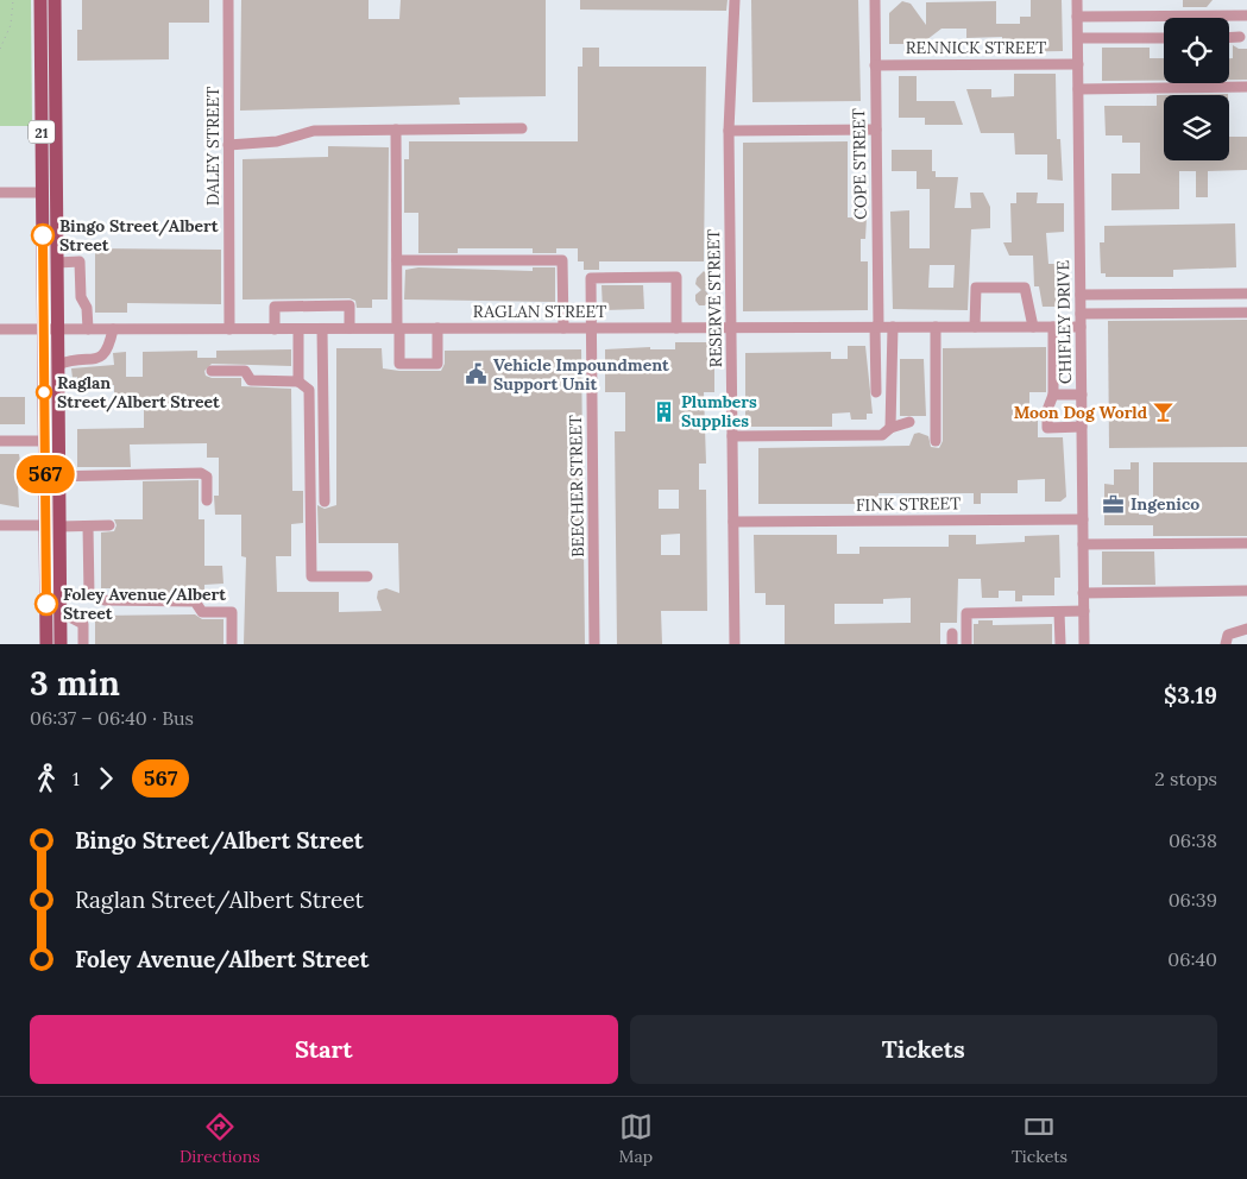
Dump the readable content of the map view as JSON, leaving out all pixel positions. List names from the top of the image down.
{
  "streets": {
    "main road": ["21"],
    "street": [
      "RENNICK STREET",
      "DALEY STREET",
      "COPE STREET",
      "RESERVE STREET",
      "RAGLAN STREET",
      "CHIFLEY DRIVE",
      "BEECHER STREET",
      "FINK STREET"
    ]
  },
  "crossings": [
    ["RENNICK STREET", "COPE STREET"],
    ["RENNICK STREET", "CHIFLEY DRIVE"],
    ["21", "RAGLAN STREET"],
    ["DALEY STREET", "RAGLAN STREET"],
    ["COPE STREET", "RAGLAN STREET"],
    ["RESERVE STREET", "RAGLAN STREET"],
    ["RESERVE STREET", "FINK STREET"],
    ["RAGLAN STREET", "CHIFLEY DRIVE"],
    ["RAGLAN STREET", "BEECHER STREET"],
    ["CHIFLEY DRIVE", "FINK STREET"]
  ],
  "places": {
    "other": ["Bingo Street/Albert Street", "Raglan Street/Albert Street", "Foley Avenue/Albert Street"],
    "public building": ["Vehicle Impoundment Support Unit"],
    "building": ["Plumbers Supplies"],
    "bar": ["Moon Dog World"],
    "office": ["Ingenico"]
  },
  "lines": ["bus line 567"],
  "page": {
    "on_map": "567",
    "heading": ["3 min", "06:37 – 06:40 · Bus", "$3.19"],
    "legs": ["1", "567", "2 stops"],
    "list": [
      {
        "name": "Bingo Street/Albert Street",
        "value": "06:38"
      },
      {
        "name": "Raglan Street/Albert Street",
        "value": "06:39"
      },
      {
        "name": "Foley Avenue/Albert Street",
        "value": "06:40"
      }
    ],
    "buttons": ["Start", "Tickets"],
    "tabs": ["Directions", "Map", "Tickets"]
  }
}
